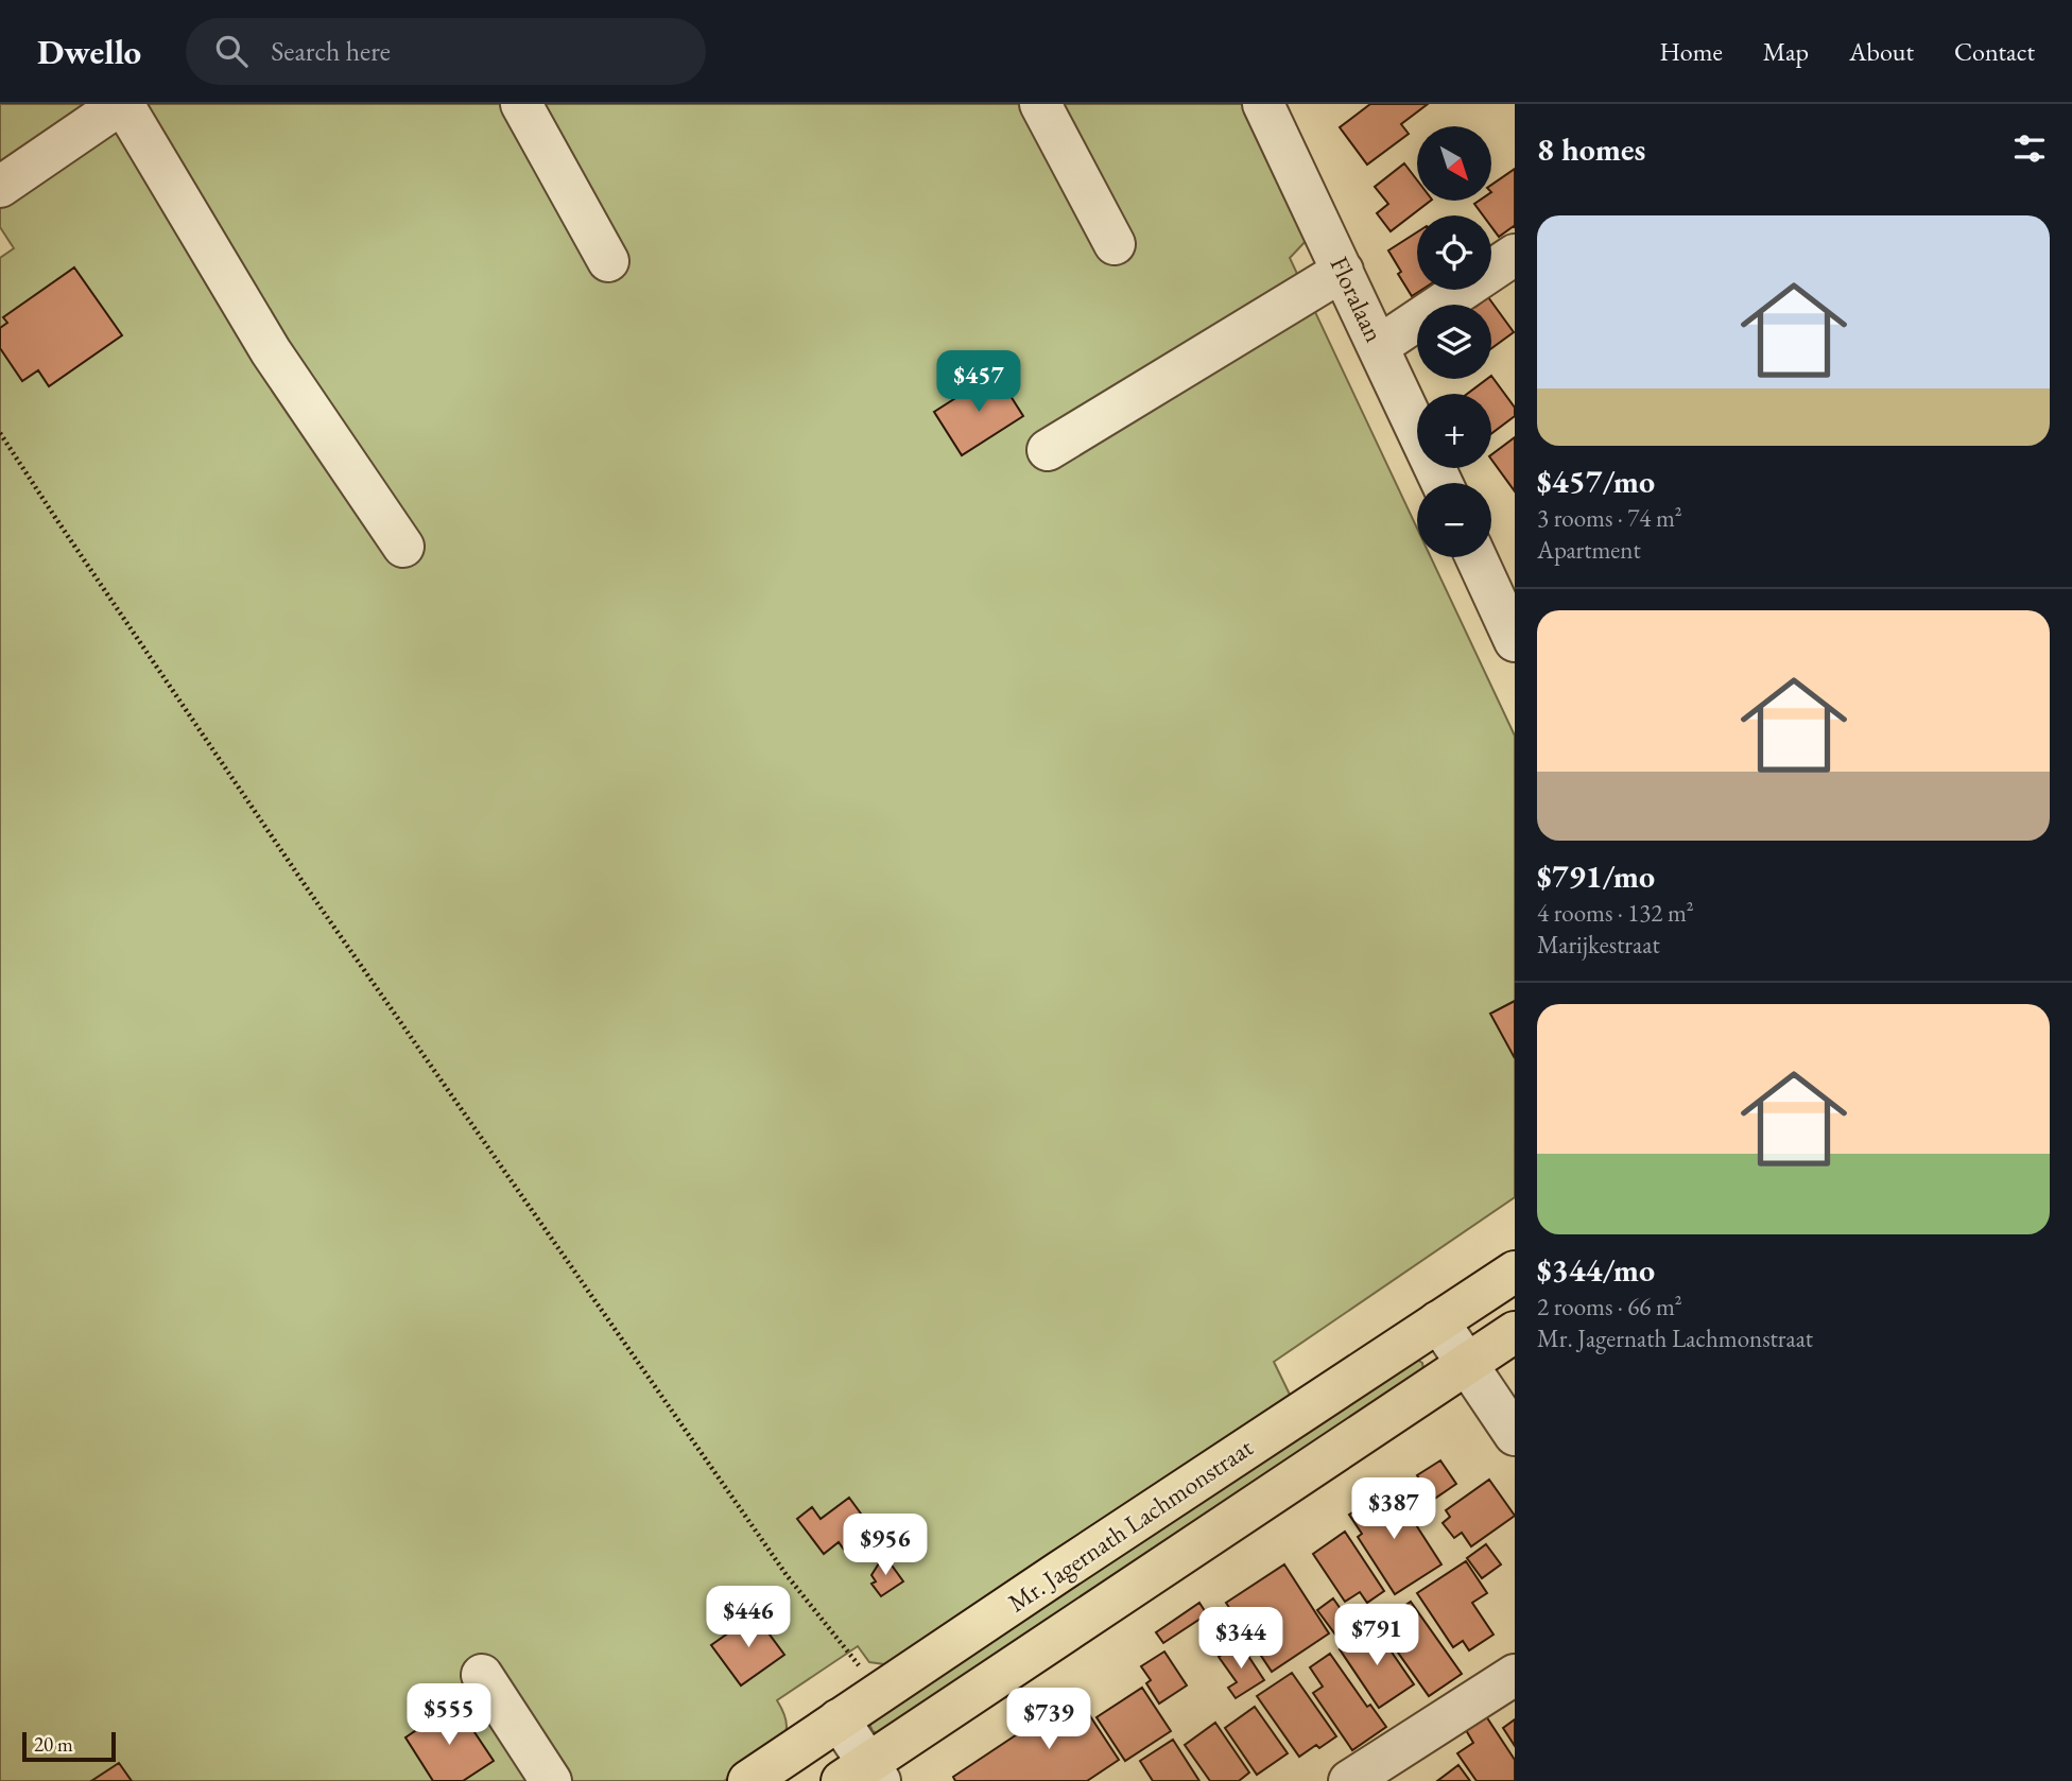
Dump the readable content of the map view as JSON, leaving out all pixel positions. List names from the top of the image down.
{
  "streets": {
    "main road": ["Mr. Jagernath Lachmonstraat"],
    "street": ["Floralaan"]
  },
  "scale_bar": "20 m",
  "north": "bottom right",
  "page": {
    "header": "Dwello",
    "search": "Search here",
    "nav": [
      "Home",
      "Map",
      "About",
      "Contact"
    ],
    "heading": "8 homes",
    "map_buttons": ["+", "−"],
    "list": [
      {
        "name": "$457/mo",
        "note": "3 rooms · 74 m² · Apartment"
      },
      {
        "name": "$791/mo",
        "note": "4 rooms · 132 m² · Marijkestraat"
      },
      {
        "name": "$344/mo",
        "note": "2 rooms · 66 m² · Mr. Jagernath Lachmonstraat"
      }
    ],
    "price": [
      "$457",
      "$387",
      "$956",
      "$446",
      "$791",
      "$344",
      "$555",
      "$739"
    ],
    "scale": "20 m"
  }
}
